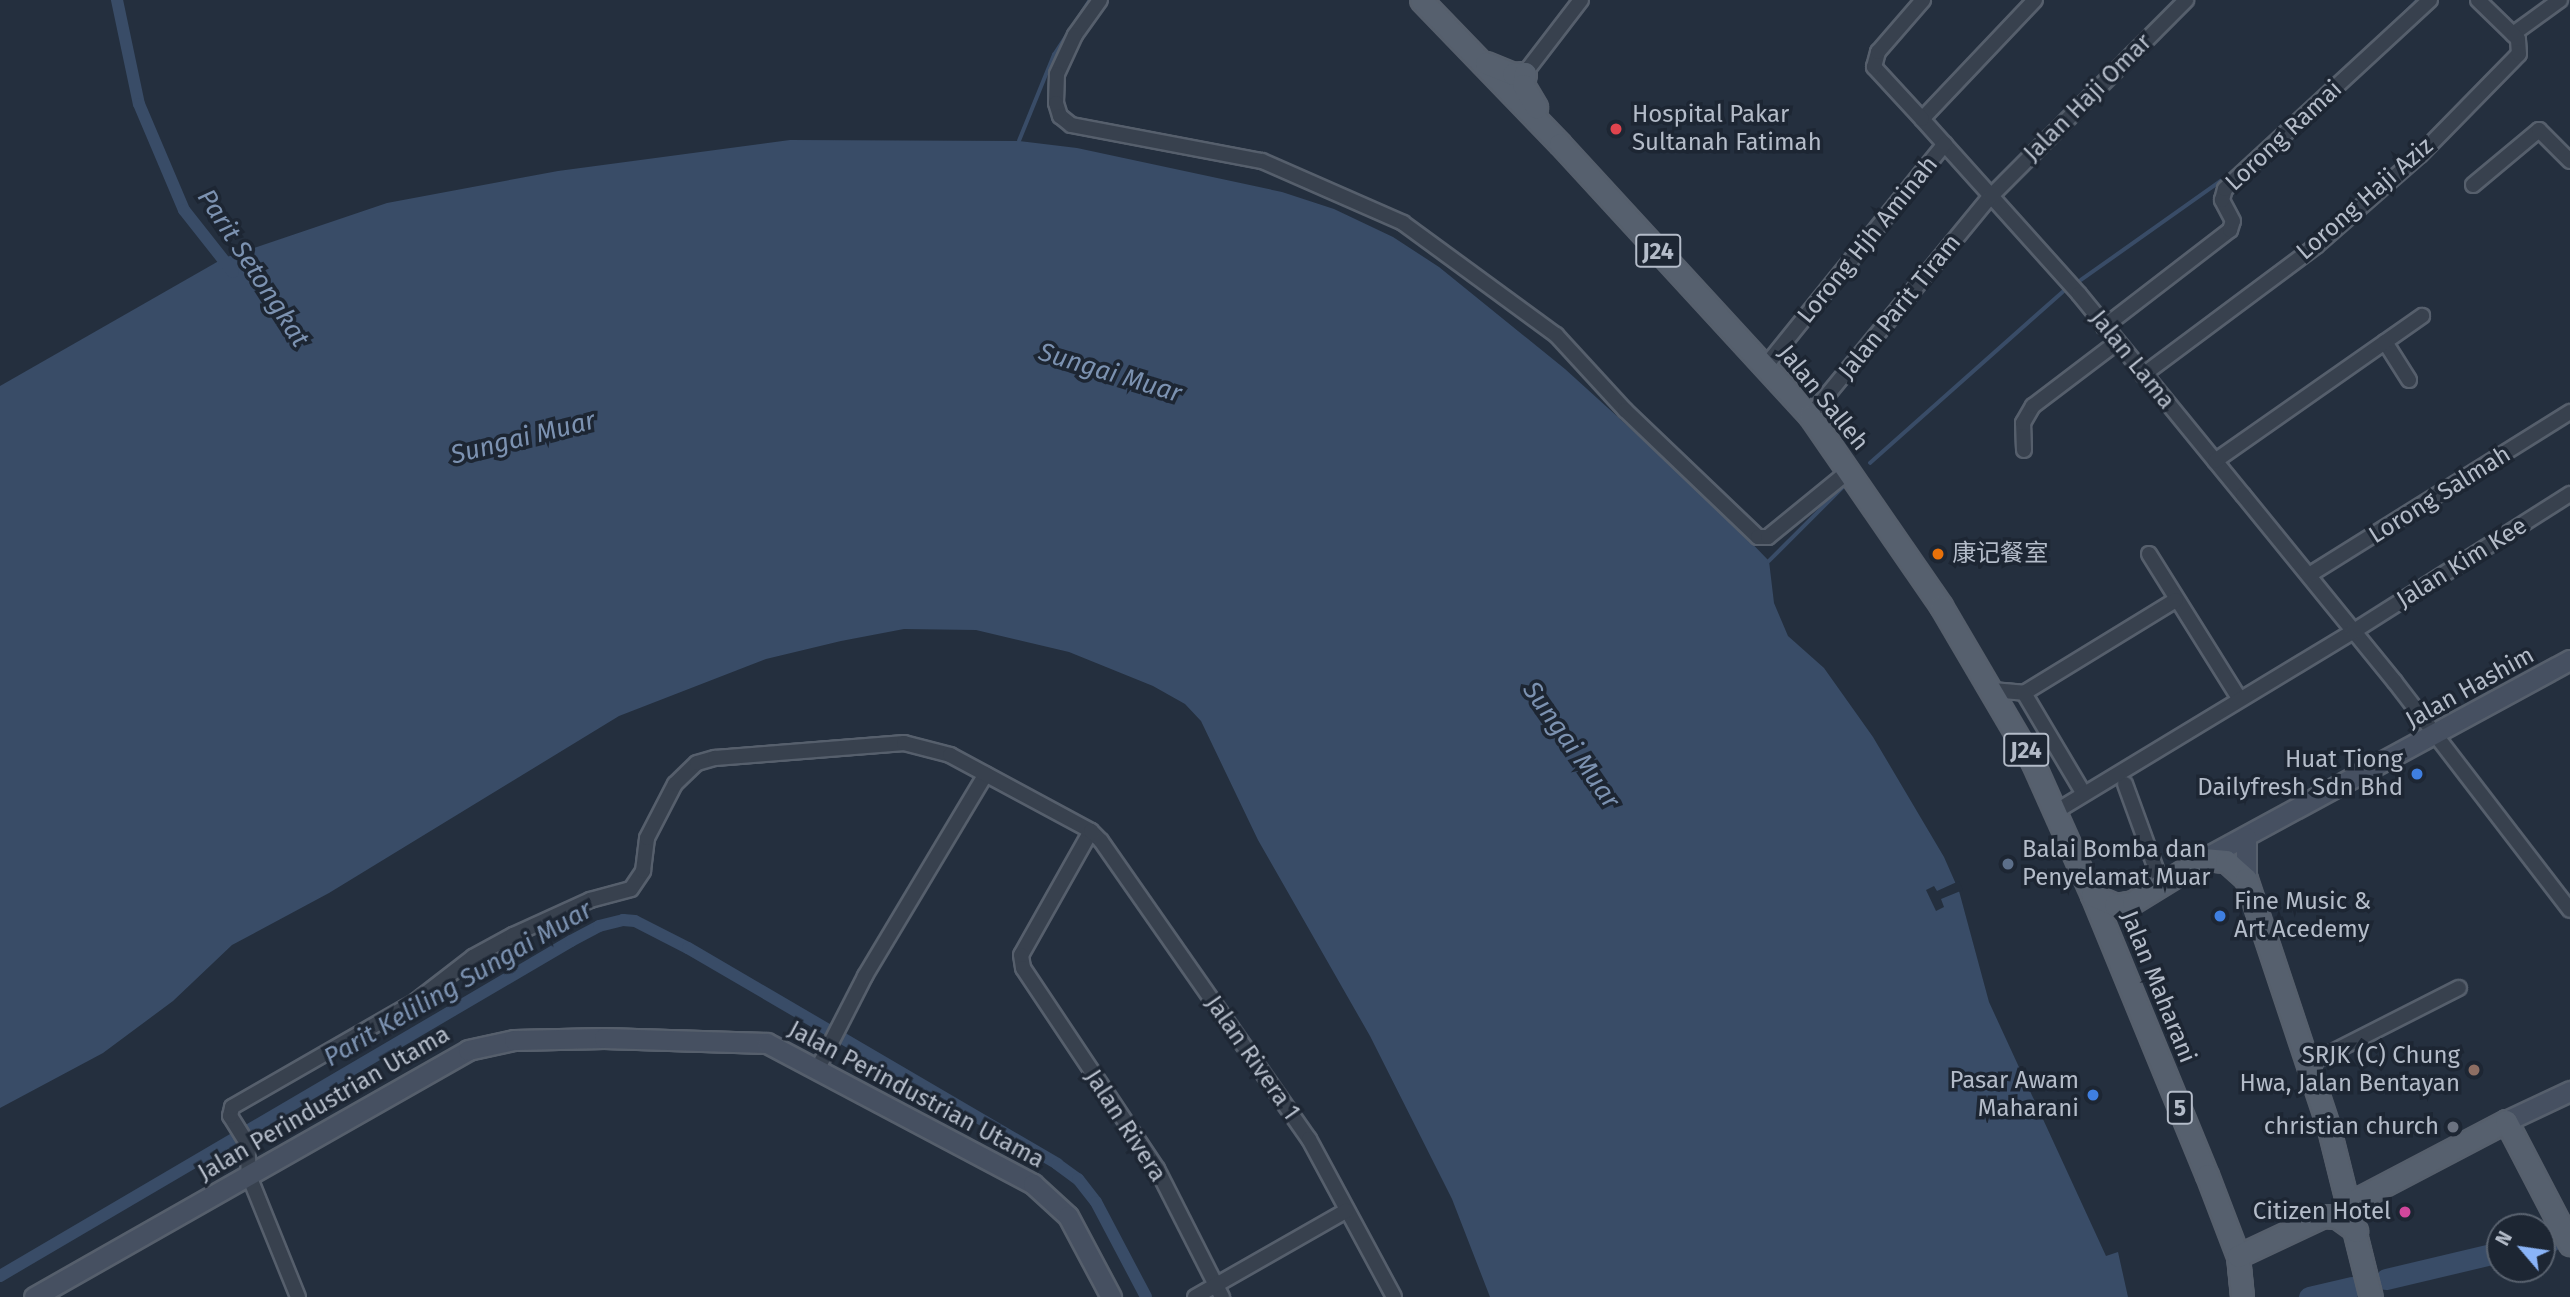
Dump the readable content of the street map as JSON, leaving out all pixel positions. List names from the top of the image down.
{
  "streets": {
    "main road": [
      "J24",
      "Jalan Salleh",
      "Jalan Maharani",
      "5"
    ],
    "street": [
      "Jalan Haji Omar",
      "Lorong Ramai",
      "Lorong Haji Aziz",
      "Lorong Hjh Aminah",
      "Jalan Parit Tiram",
      "Jalan Lama",
      "Lorong Salmah",
      "Jalan Kim Kee",
      "Jalan Hashim",
      "Jalan Rivera 1",
      "Jalan Perindustrian Utama",
      "Jalan Rivera"
    ]
  },
  "crossings": [
    ["Jalan Haji Omar", "Jalan Parit Tiram"],
    ["Jalan Haji Omar", "Jalan Lama"],
    ["Lorong Ramai", "Jalan Lama"],
    ["Lorong Haji Aziz", "Jalan Lama"],
    ["Lorong Hjh Aminah", "Jalan Lama"],
    ["Lorong Hjh Aminah", "Jalan Salleh"],
    ["Jalan Parit Tiram", "Jalan Lama"],
    ["Jalan Parit Tiram", "Jalan Salleh"],
    ["Jalan Lama", "Lorong Salmah"],
    ["Jalan Lama", "Jalan Kim Kee"],
    ["Jalan Lama", "Jalan Hashim"],
    ["Jalan Salleh", "Jalan Kim Kee"],
    ["Jalan Salleh", "Jalan Maharani"],
    ["Jalan Rivera 1", "Jalan Rivera"]
  ],
  "water": ["Parit Setongkat", "Sungai Muar", "Parit Keliling Sungai Muar"],
  "places": [
    "Hospital Pakar Sultanah Fatimah",
    "康记餐室",
    "Huat Tiong Dailyfresh Sdn Bhd",
    "Balai Bomba dan Penyelamat Muar",
    "Fine Music & Art Acedemy",
    "SRJK (C) Chung Hwa, Jalan Bentayan",
    "Pasar Awam Maharani",
    "christian church",
    "Citizen Hotel"
  ],
  "north": "top left"
}
